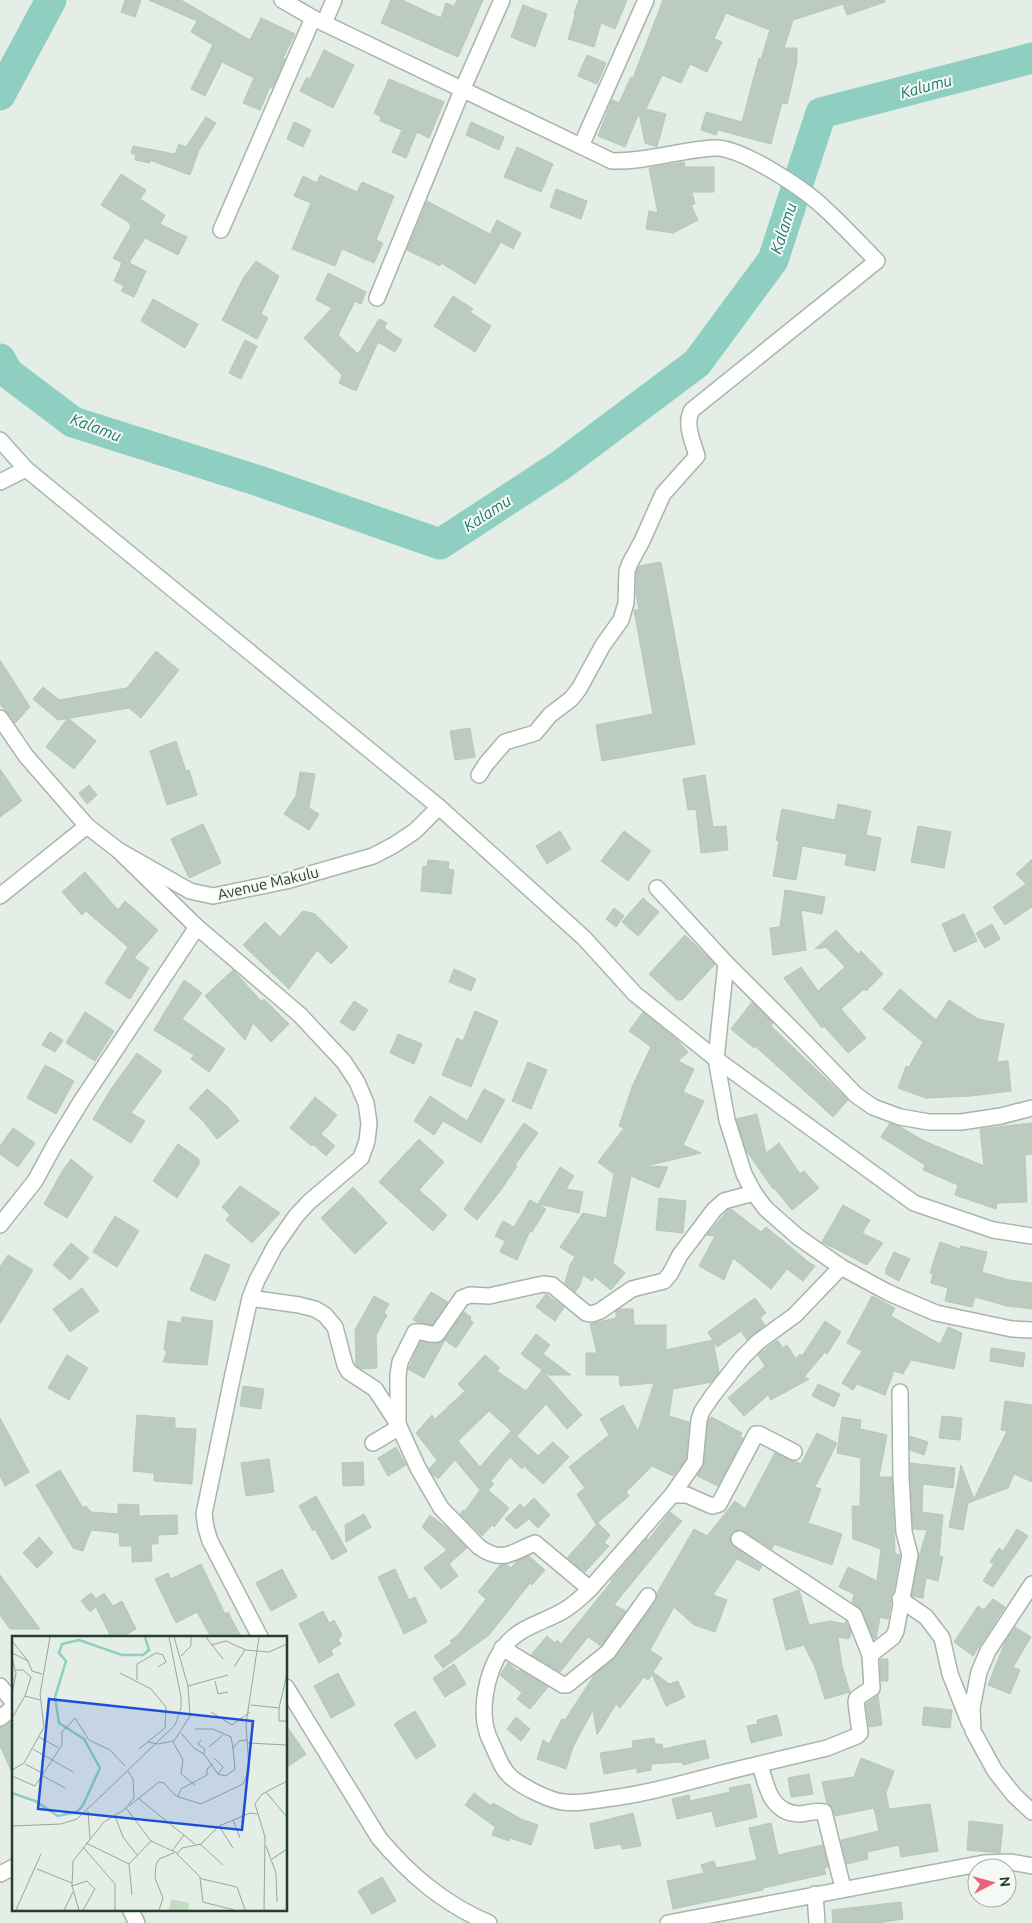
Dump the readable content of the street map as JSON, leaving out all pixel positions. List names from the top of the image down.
{
  "streets": {
    "street": ["Avenue Makulu"]
  },
  "water": ["Kalumu", "Kalamu"],
  "north": "right"
}
